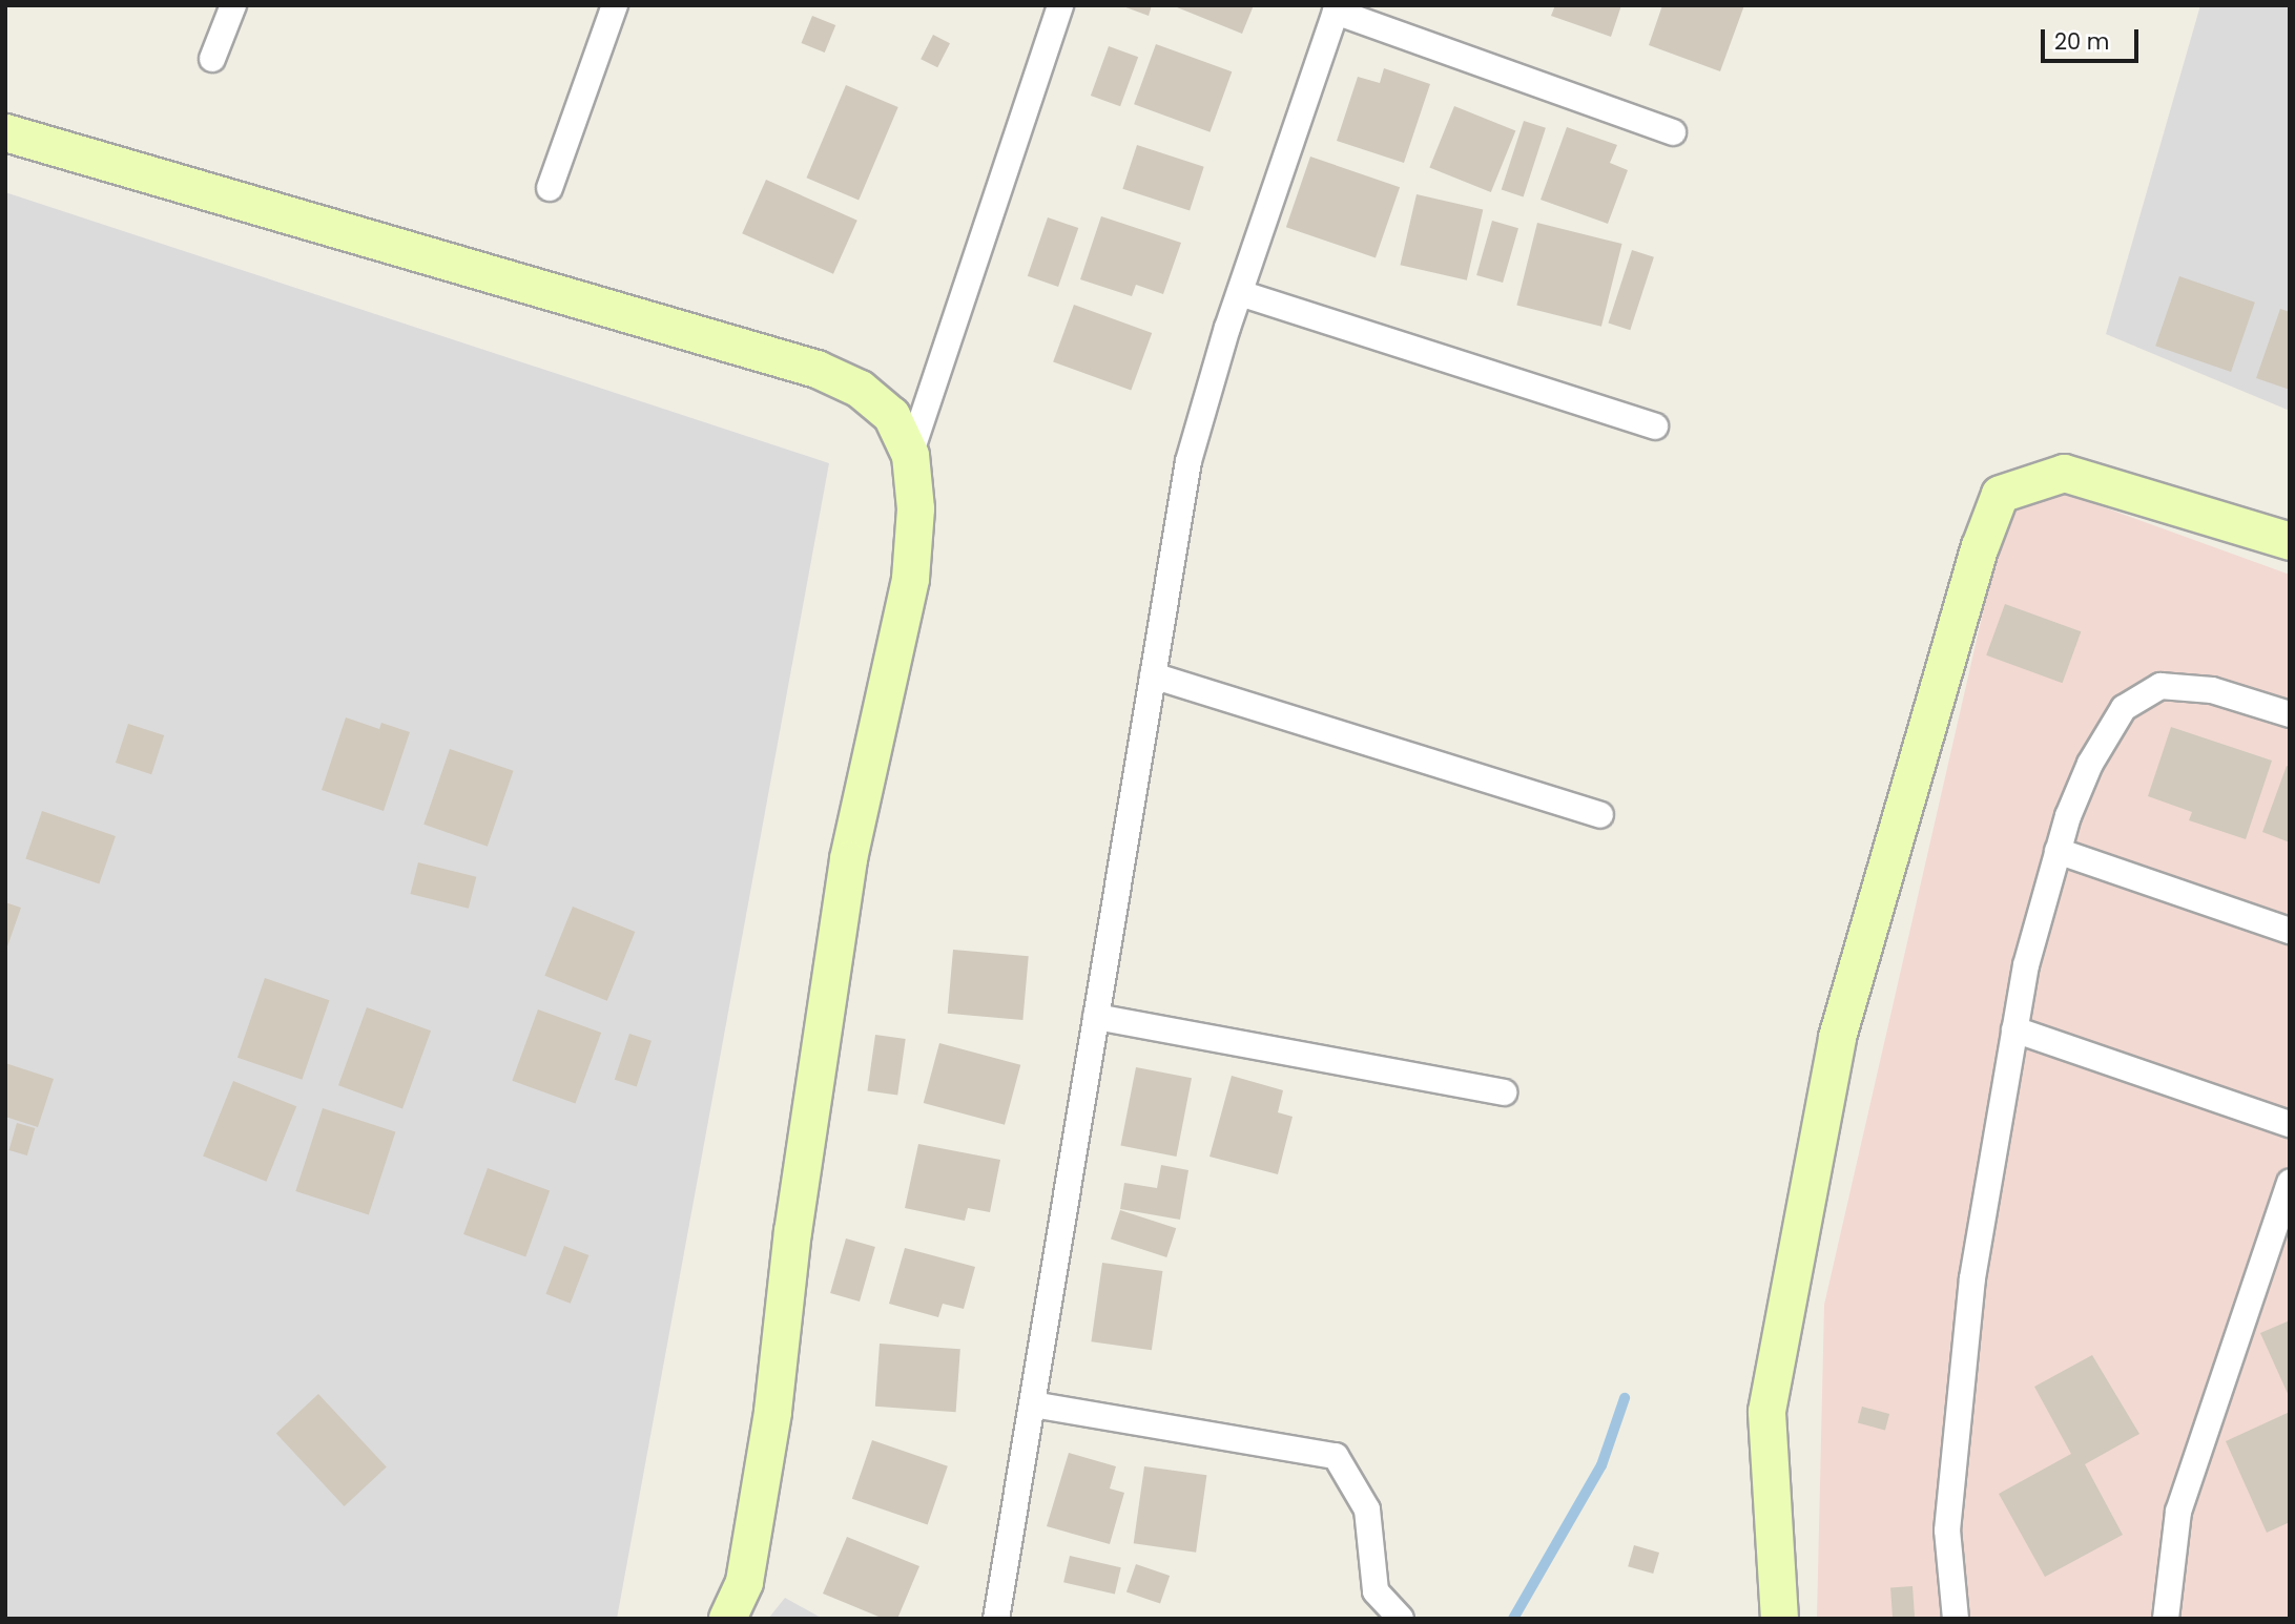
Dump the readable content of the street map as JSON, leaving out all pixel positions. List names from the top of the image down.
{
  "scale_bar": "20 m"
}
